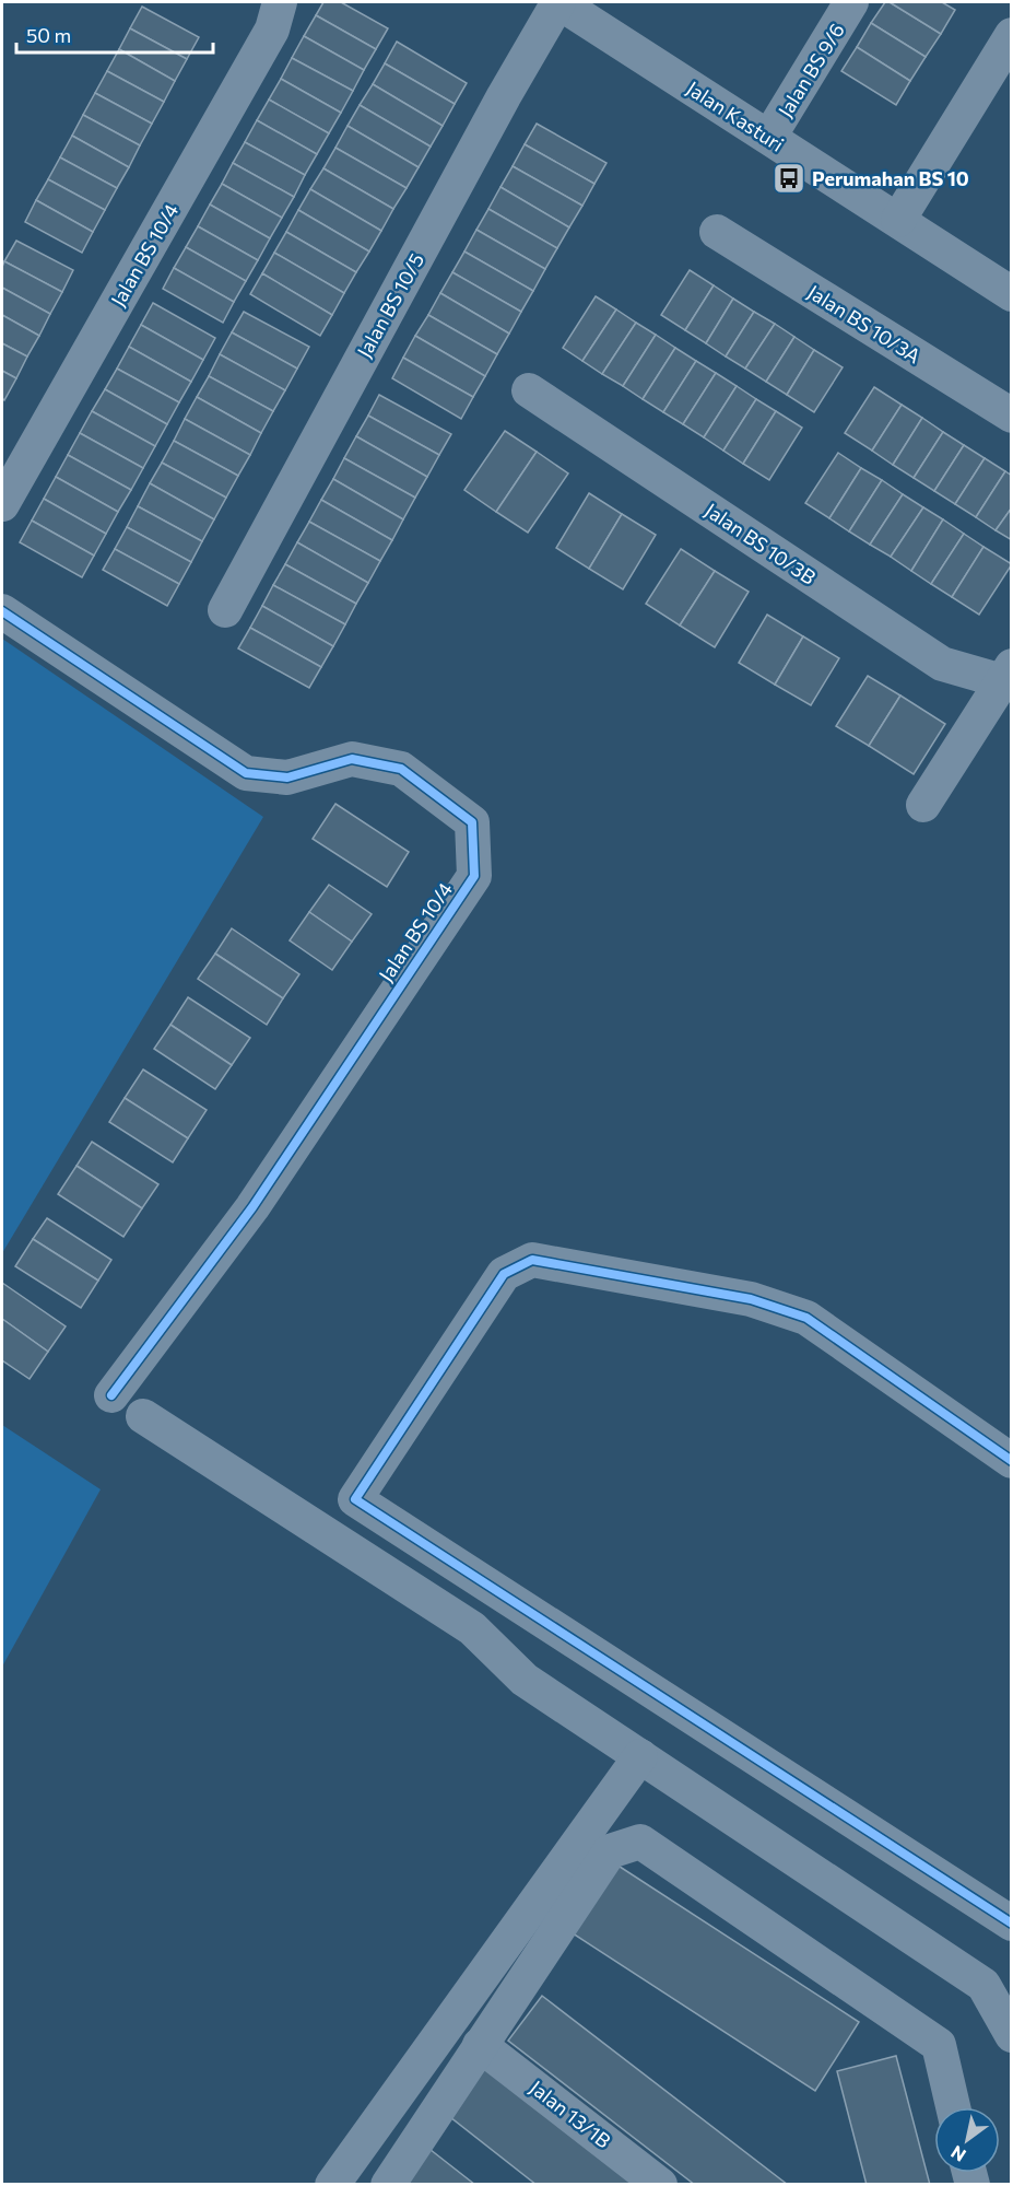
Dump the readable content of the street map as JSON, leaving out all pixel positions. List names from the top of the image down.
{
  "streets": {
    "street": [
      "Jalan BS 9/6",
      "Jalan Kasturi",
      "Jalan BS 10/4",
      "Jalan BS 10/5",
      "Jalan BS 10/3A",
      "Jalan BS 10/3B",
      "Jalan 13/1B"
    ]
  },
  "crossings": [
    ["Jalan BS 9/6", "Jalan Kasturi"],
    ["Jalan Kasturi", "Jalan BS 10/5"]
  ],
  "places": {
    "bus stop": ["Perumahan BS 10"]
  },
  "scale_bar": "50 m",
  "north": "bottom left"
}
